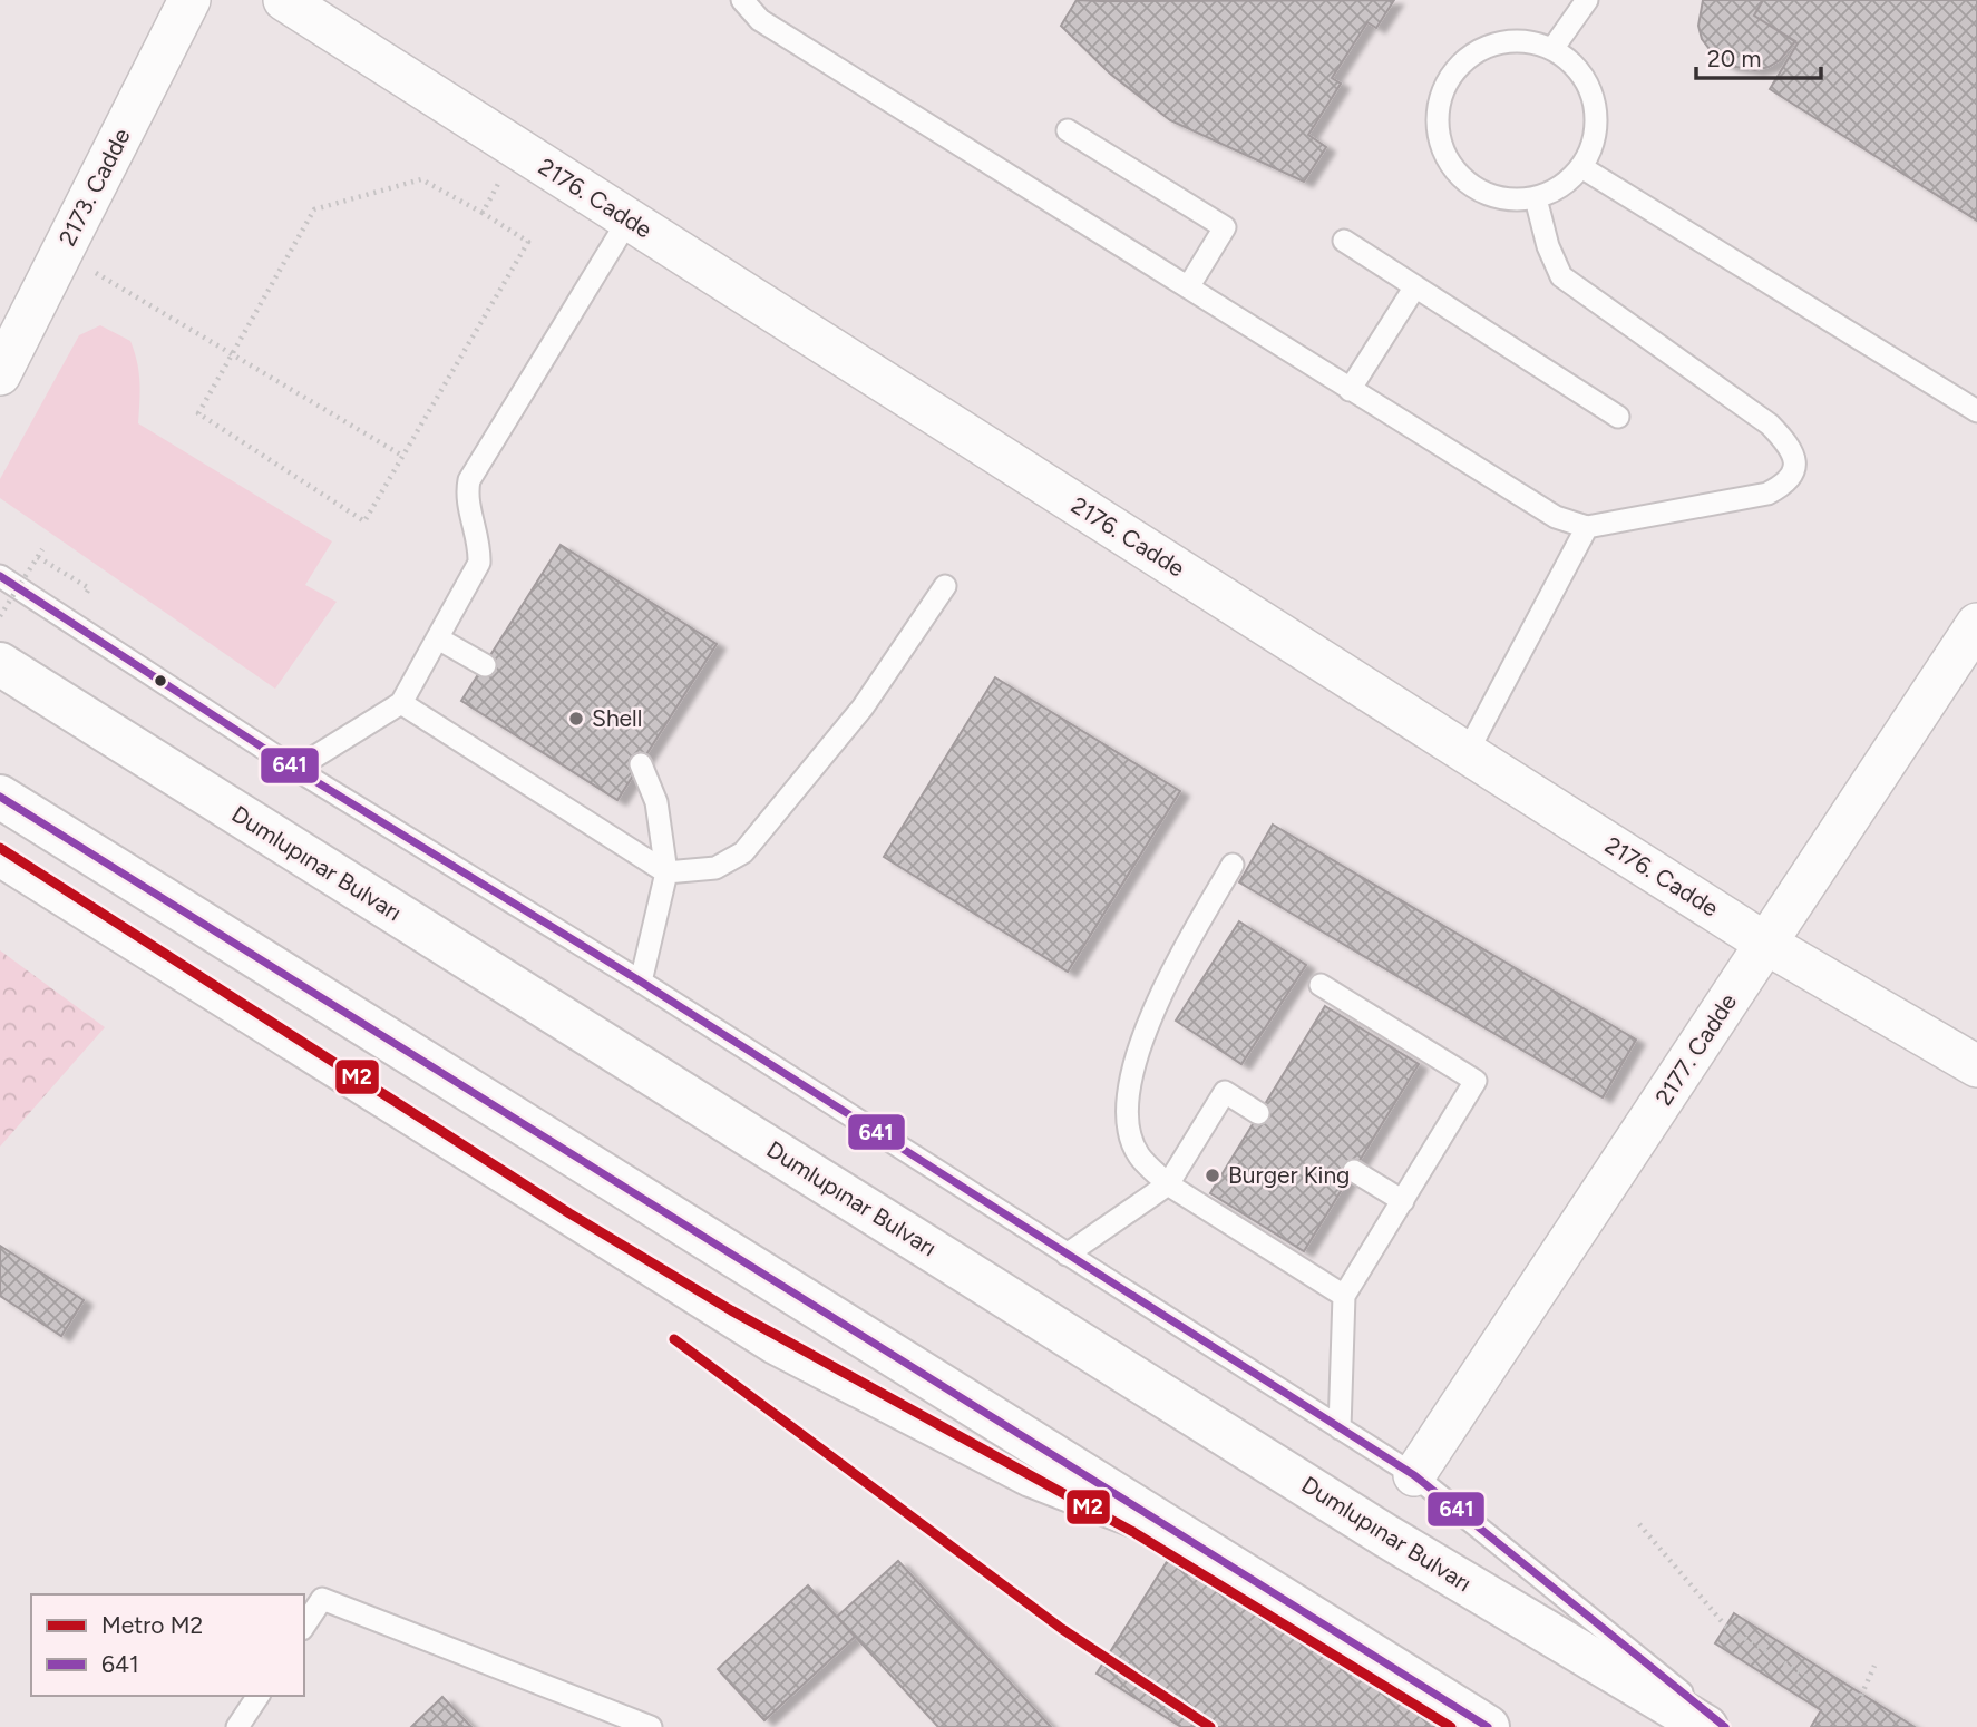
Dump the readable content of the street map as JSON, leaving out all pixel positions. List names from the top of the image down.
{
  "streets": {
    "highway": ["Dumlupınar Bulvarı"],
    "street": ["2173. Cadde", "2176. Cadde", "2177. Cadde"]
  },
  "crossings": [
    ["2176. Cadde", "2177. Cadde"]
  ],
  "places": ["Shell", "Burger King"],
  "lines": ["transit line 641", "metro line M2"],
  "legend": ["Metro M2", "641"],
  "scale_bar": "20 m"
}
